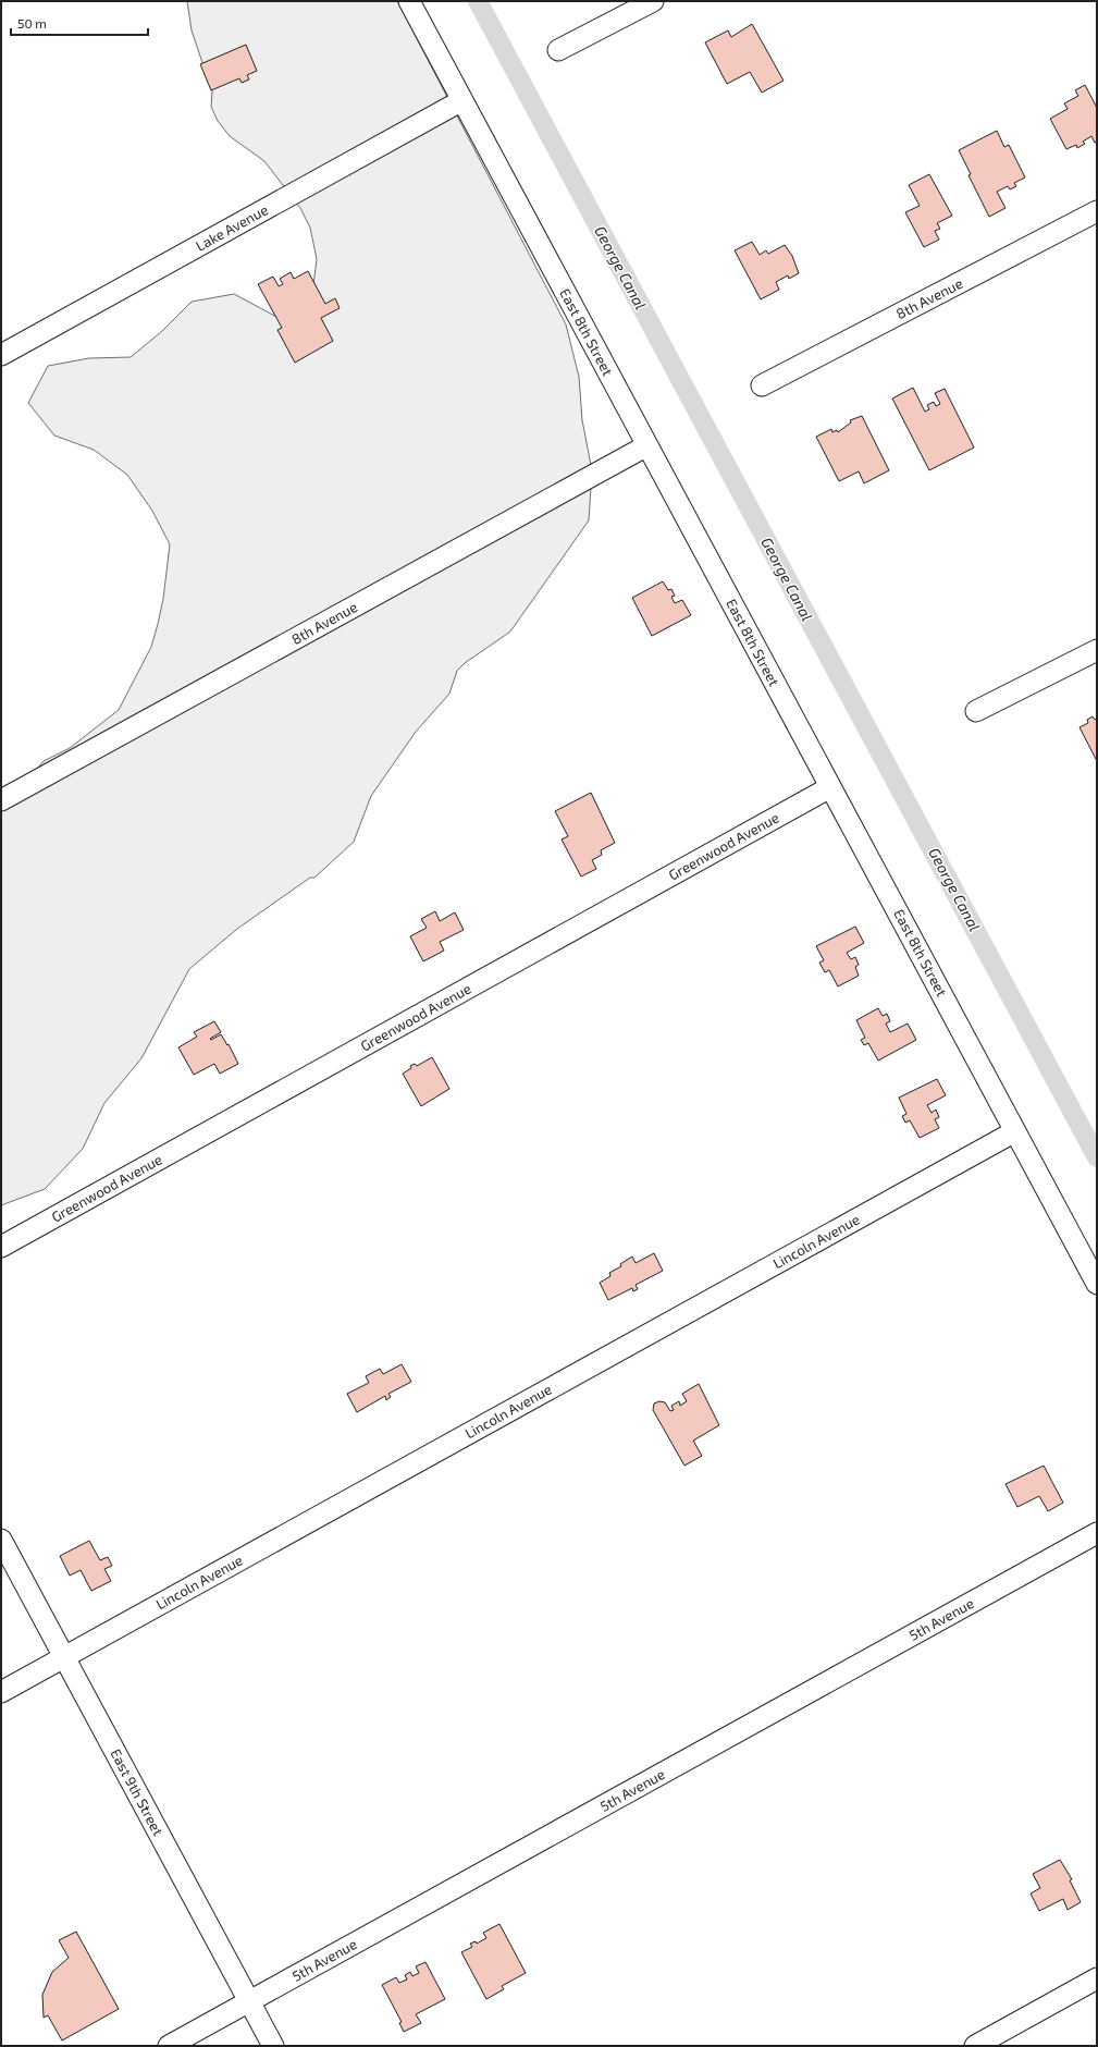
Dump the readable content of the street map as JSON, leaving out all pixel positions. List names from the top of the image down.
{
  "streets": {
    "street": [
      "Lake Avenue",
      "8th Avenue",
      "East 8th Street",
      "Greenwood Avenue",
      "Lincoln Avenue",
      "5th Avenue",
      "East 9th Street"
    ]
  },
  "crossings": [
    ["Lake Avenue", "East 8th Street"],
    ["8th Avenue", "East 8th Street"],
    ["East 8th Street", "Greenwood Avenue"],
    ["East 8th Street", "Lincoln Avenue"],
    ["Lincoln Avenue", "East 9th Street"],
    ["5th Avenue", "East 9th Street"]
  ],
  "water": ["George Canal"],
  "scale_bar": "50 m"
}
